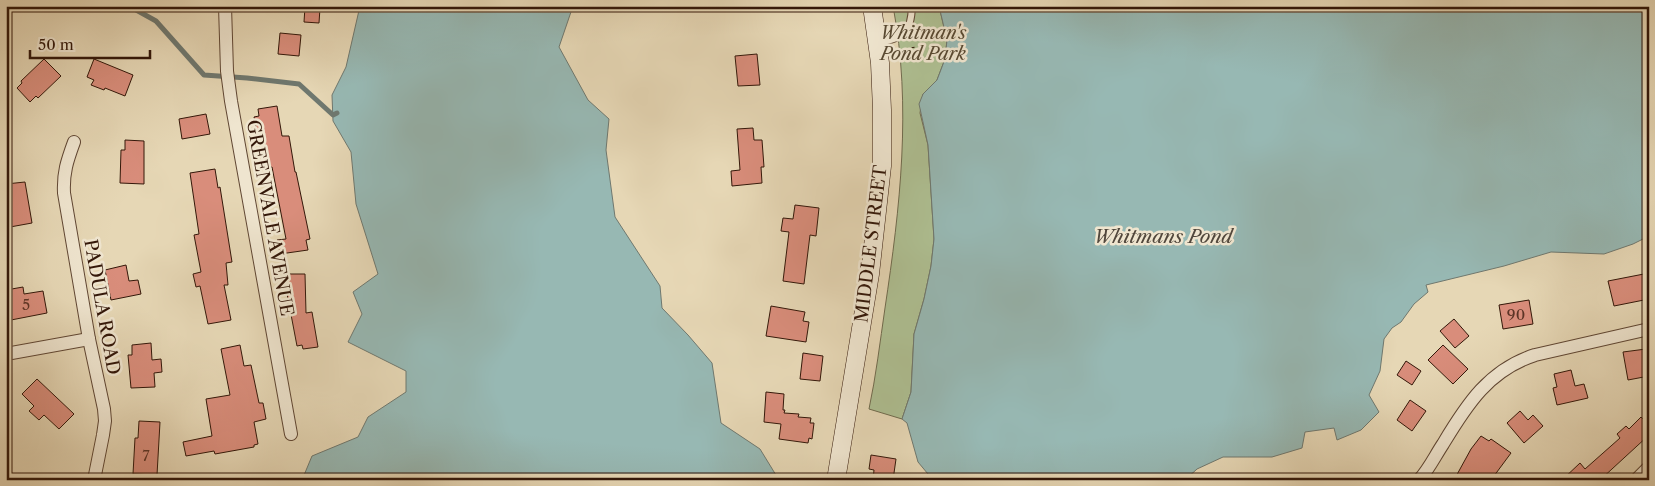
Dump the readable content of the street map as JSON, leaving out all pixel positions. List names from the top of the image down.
{
  "streets": {
    "main road": ["MIDDLE STREET"],
    "street": ["GREENVALE AVENUE", "PADULA ROAD"]
  },
  "water": ["Whitmans Pond"],
  "parks": ["Whitman's Pond Park"],
  "house_numbers": ["5", "90", "7"],
  "scale_bar": "50 m"
}
